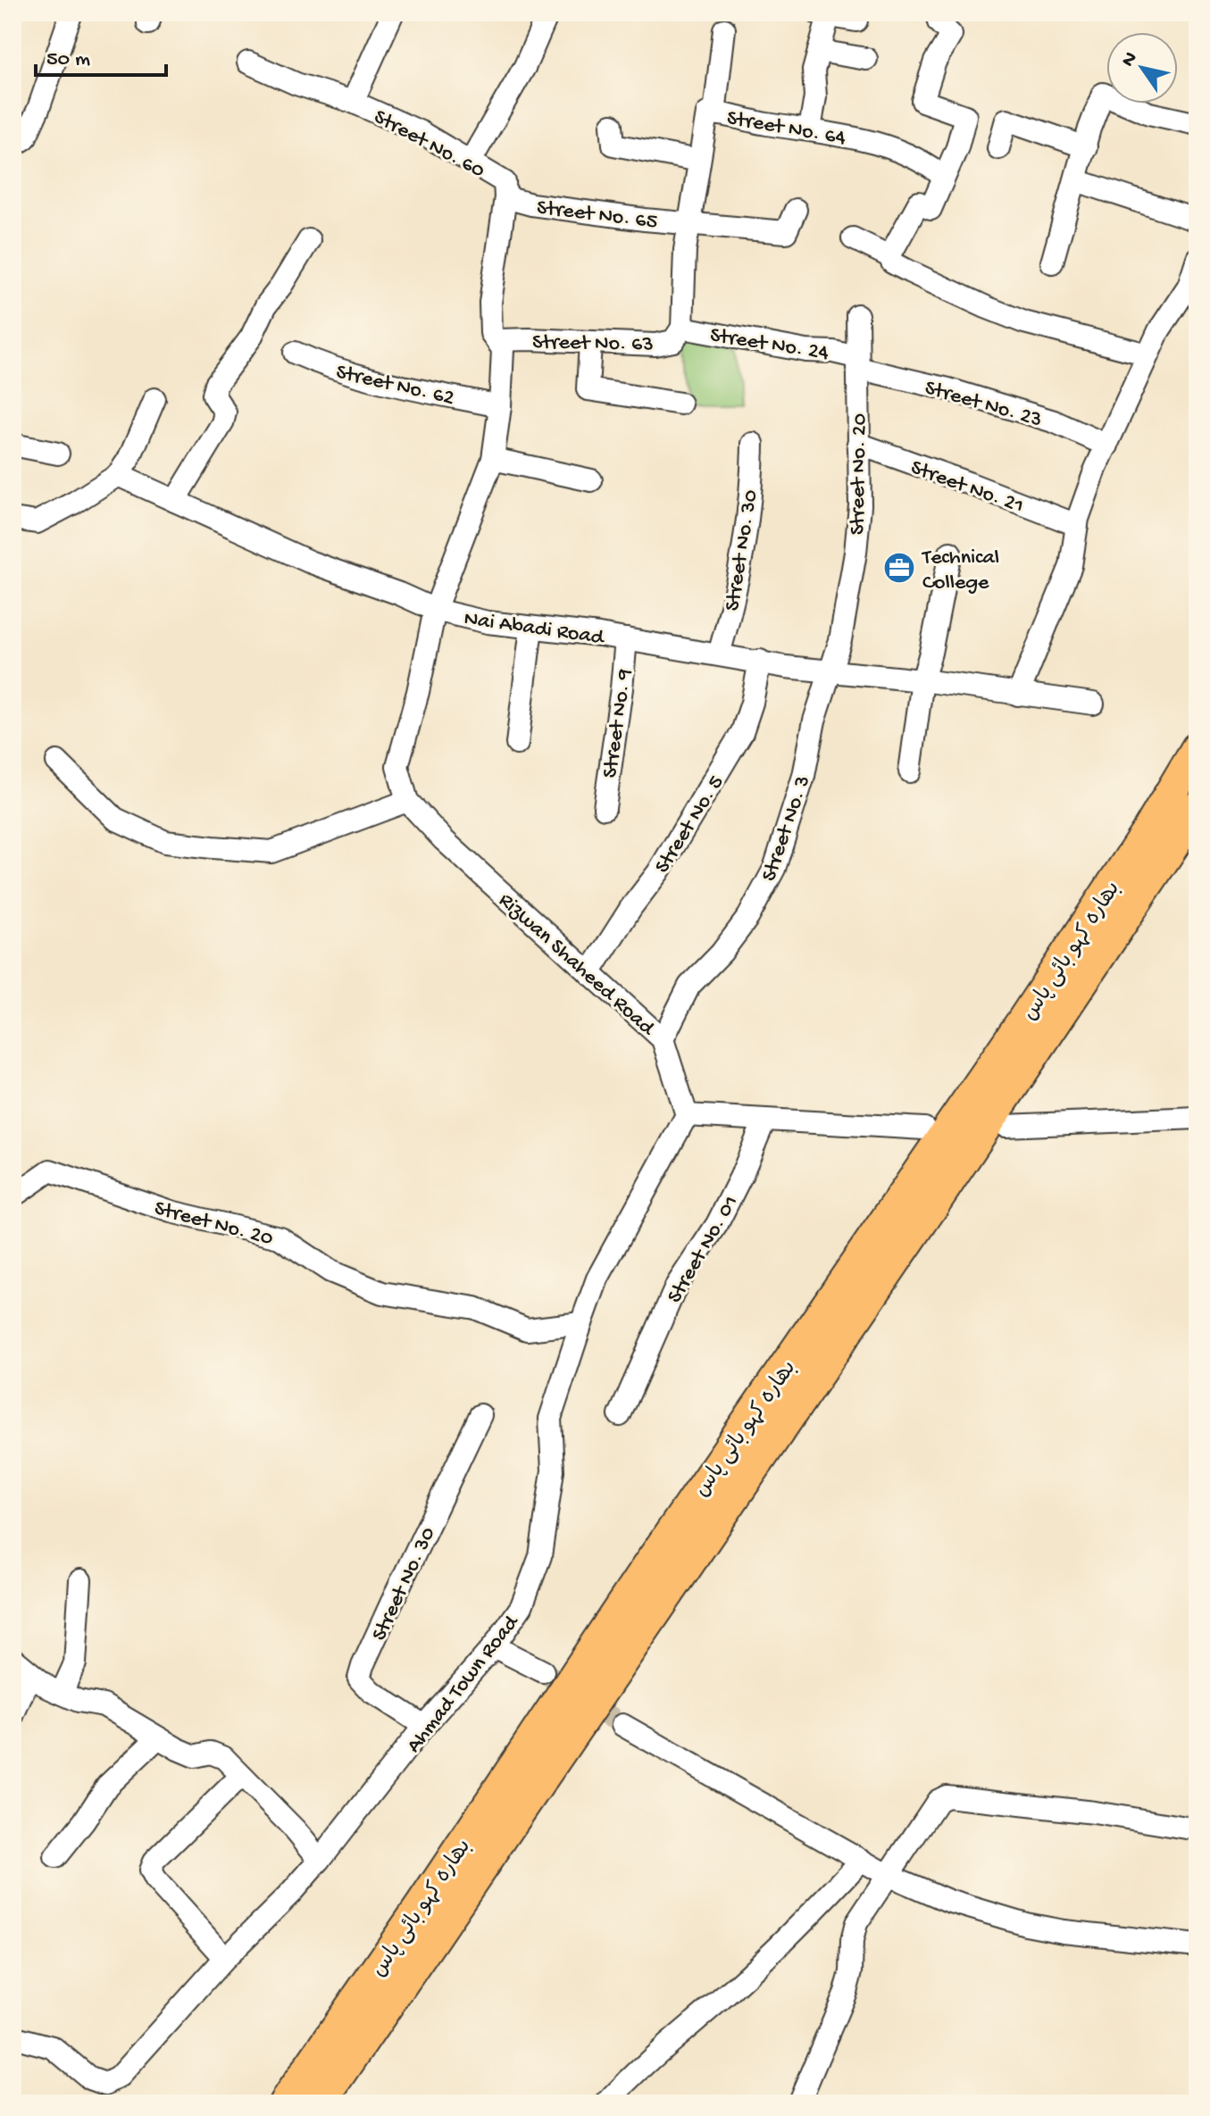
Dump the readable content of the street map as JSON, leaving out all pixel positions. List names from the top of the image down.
{
  "streets": {
    "highway": ["بھارہ کہو بائی پاس"],
    "street": [
      "Street No. 64",
      "Street No. 60",
      "Street No. 65",
      "Street No. 63",
      "Street No. 24",
      "Street No. 62",
      "Street No. 23",
      "Street No. 20",
      "Street No. 21",
      "Street No. 30",
      "Nai Abadi Road",
      "Street No. 9",
      "Street No. 5",
      "Street No. 3",
      "Rizwan Shaheed Road",
      "Street No. 01",
      "Ahmad Town Road"
    ]
  },
  "crossings": [
    ["Street No. 64", "Street No. 65"],
    ["Street No. 64", "Street No. 63"],
    ["Street No. 64", "Street No. 24"],
    ["Street No. 60", "Street No. 65"],
    ["Street No. 60", "Street No. 63"],
    ["Street No. 60", "Street No. 62"],
    ["Street No. 60", "Nai Abadi Road"],
    ["Street No. 60", "Rizwan Shaheed Road"],
    ["Street No. 63", "Street No. 24"],
    ["Street No. 24", "Street No. 23"],
    ["Street No. 24", "Street No. 20"],
    ["Street No. 23", "Street No. 20"],
    ["Street No. 20", "Street No. 21"],
    ["Street No. 20", "Nai Abadi Road"],
    ["Street No. 20", "Street No. 3"],
    ["Street No. 20", "Ahmad Town Road"],
    ["Street No. 30", "Nai Abadi Road"],
    ["Street No. 30", "Ahmad Town Road"],
    ["Nai Abadi Road", "Street No. 9"],
    ["Nai Abadi Road", "Street No. 5"],
    ["Nai Abadi Road", "Street No. 3"],
    ["Nai Abadi Road", "Rizwan Shaheed Road"],
    ["Street No. 5", "Rizwan Shaheed Road"],
    ["Street No. 3", "Rizwan Shaheed Road"],
    ["Rizwan Shaheed Road", "Ahmad Town Road"]
  ],
  "places": {
    "office": ["Technical College"]
  },
  "scale_bar": "50 m",
  "north": "top left"
}
